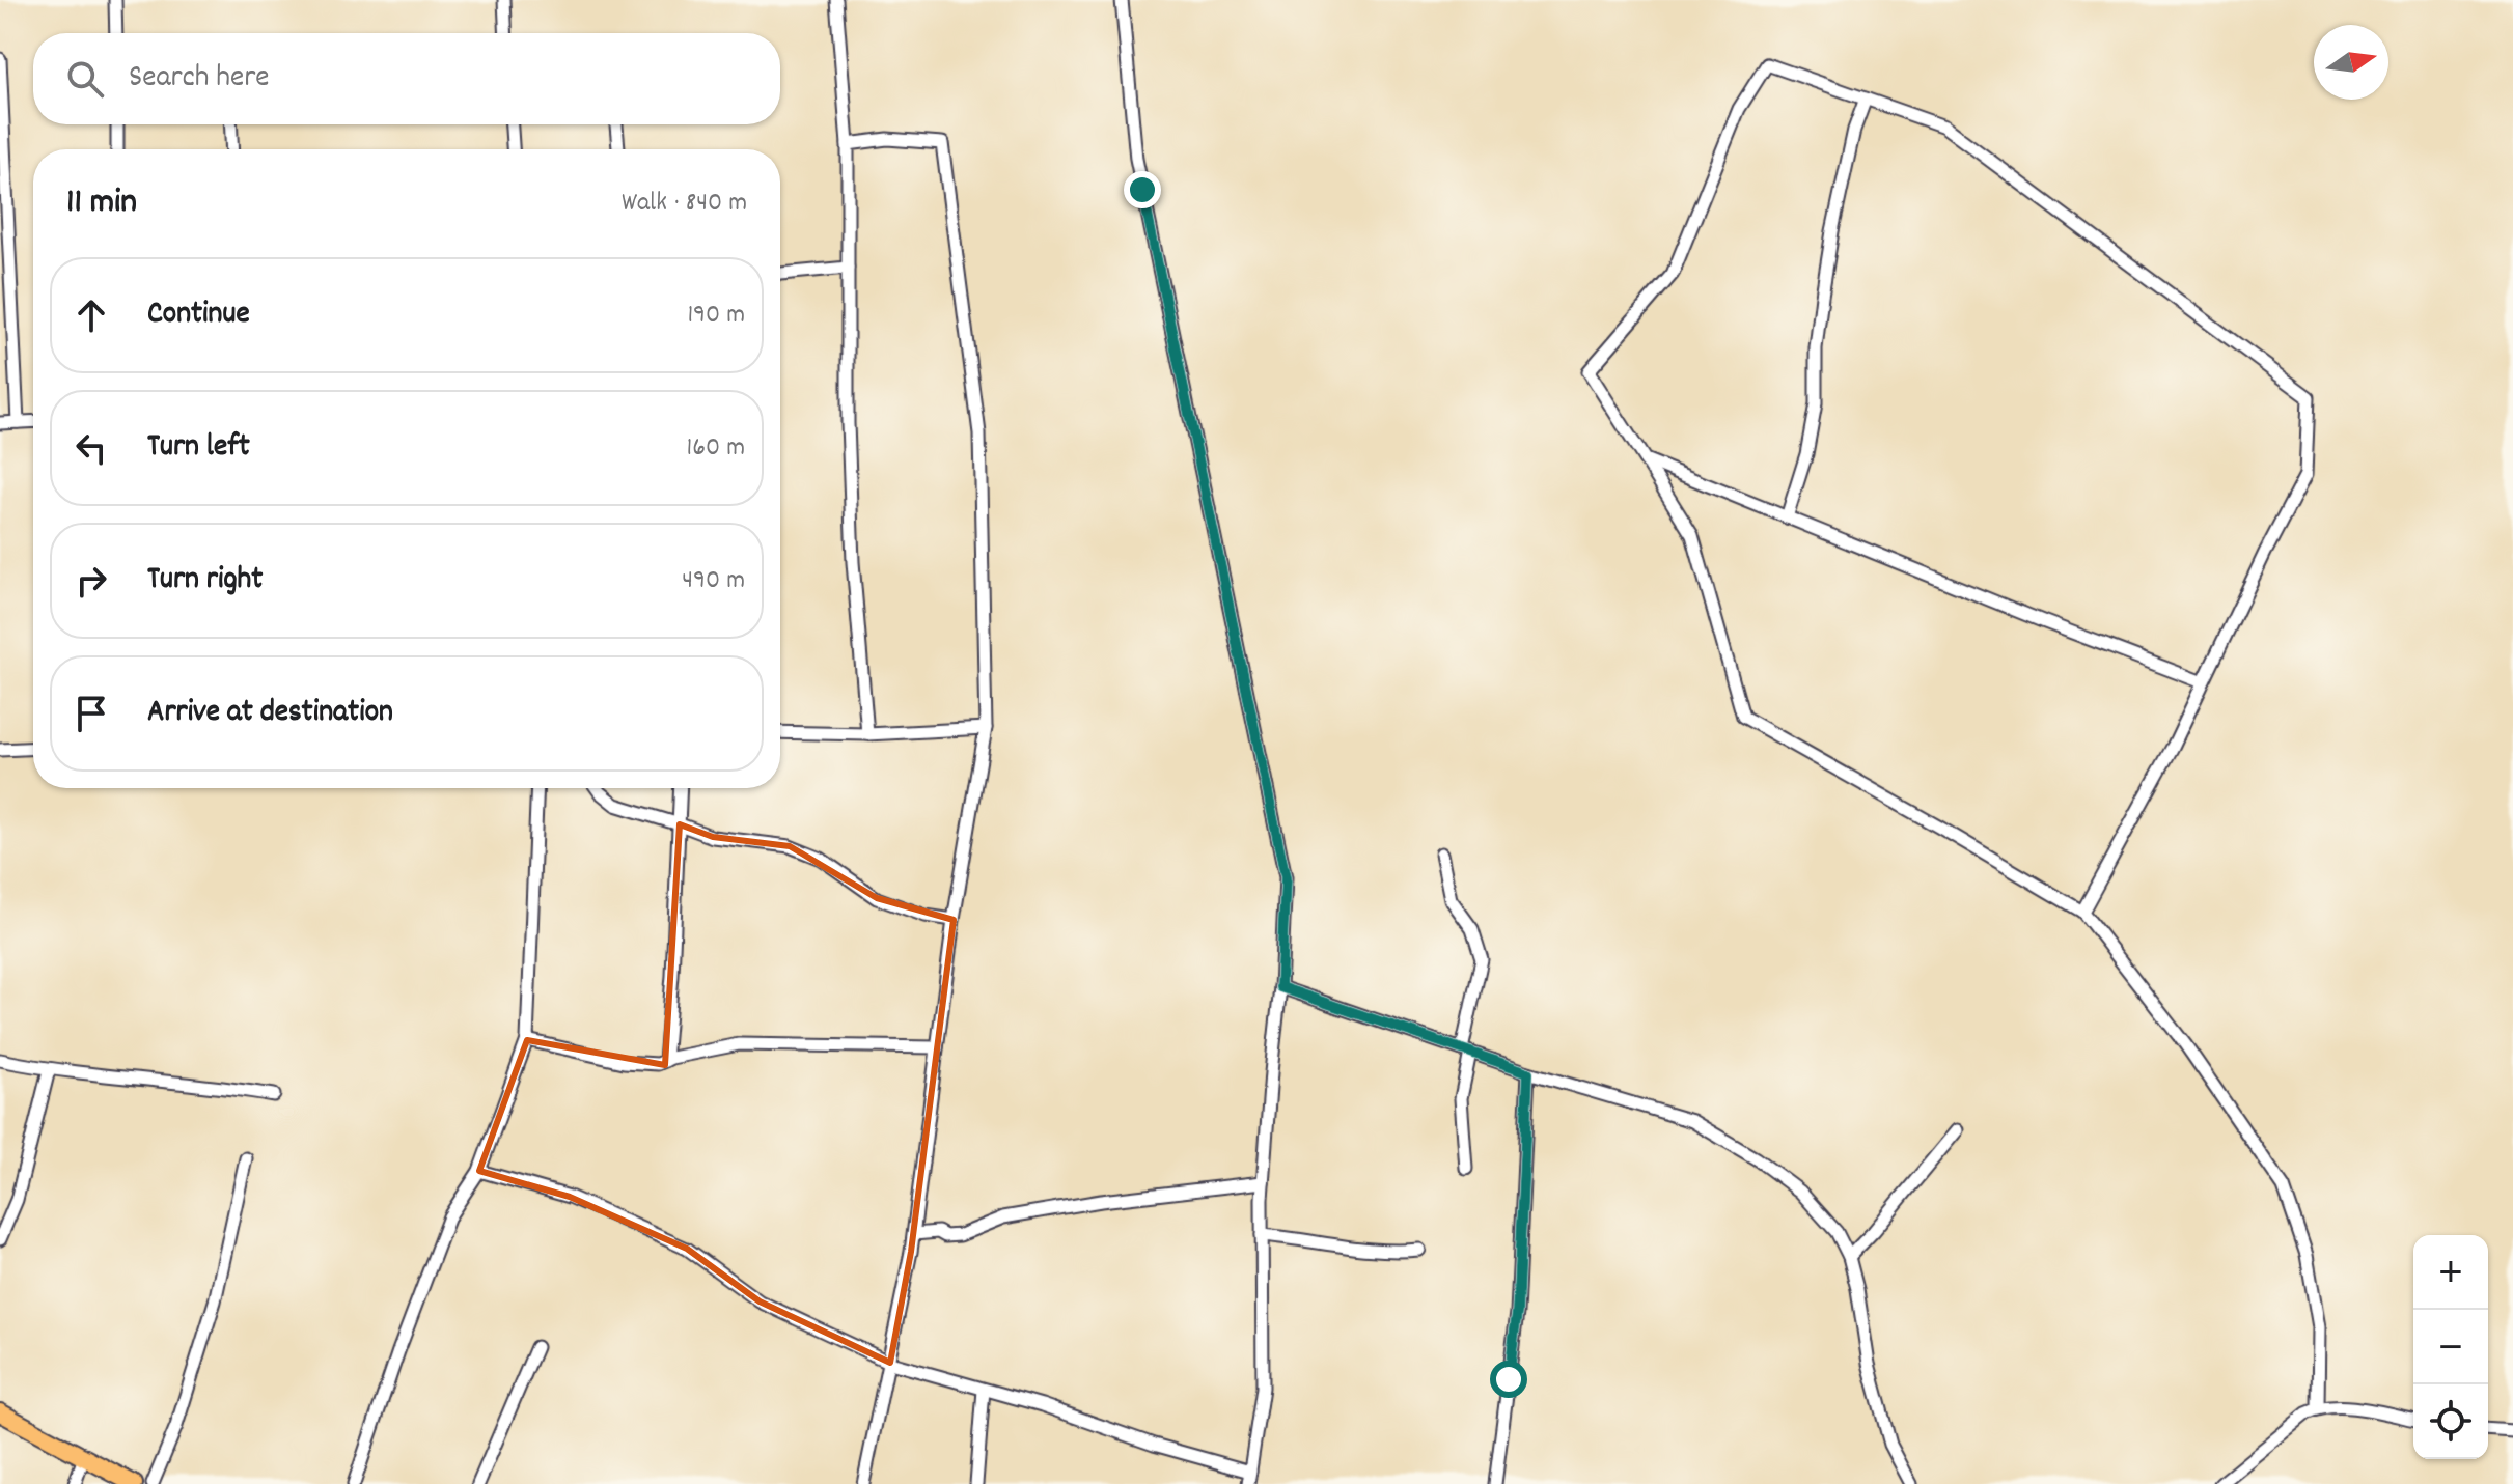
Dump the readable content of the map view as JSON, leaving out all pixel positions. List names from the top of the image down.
{
  "north": "right",
  "page": {
    "search": "Search here",
    "heading": ["11 min", "Walk · 840 m"],
    "list": [
      ["Continue", "190 m"],
      ["Turn left", "160 m"],
      ["Turn right", "490 m"],
      "Arrive at destination"
    ],
    "map_buttons": ["+", "−"]
  }
}
